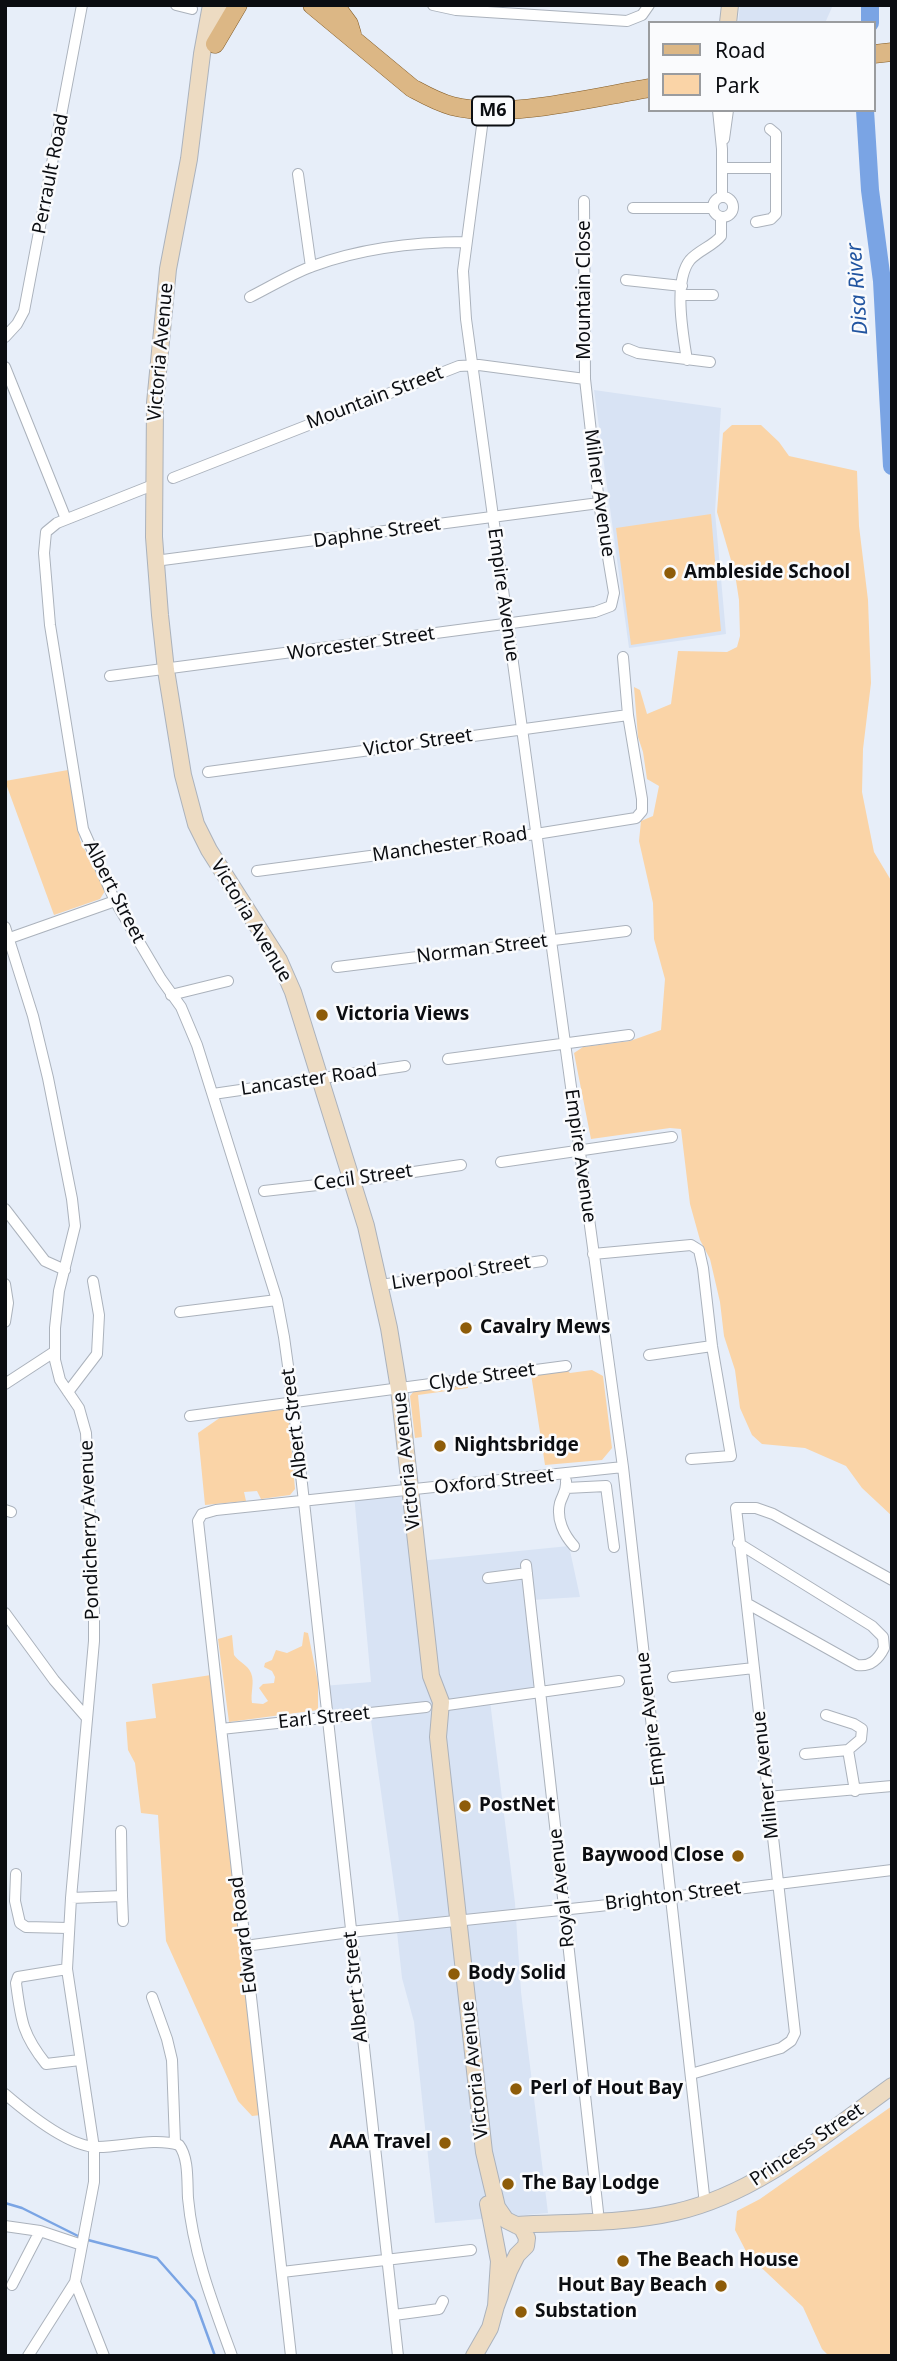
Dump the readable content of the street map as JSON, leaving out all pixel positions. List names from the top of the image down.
{
  "streets": {
    "main road": ["M6"],
    "street": [
      "Perrault Road",
      "Mountain Close",
      "Victoria Avenue",
      "Mountain Street",
      "Milner Avenue",
      "Daphne Street",
      "Empire Avenue",
      "Worcester Street",
      "Victor Street",
      "Manchester Road",
      "Albert Street",
      "Norman Street",
      "Lancaster Road",
      "Cecil Street",
      "Liverpool Street",
      "Clyde Street",
      "Oxford Street",
      "Pondicherry Avenue",
      "Earl Street",
      "Royal Avenue",
      "Brighton Street",
      "Edward Road",
      "Princess Street"
    ]
  },
  "crossings": [
    ["M6", "Empire Avenue"],
    ["Mountain Close", "Mountain Street"],
    ["Mountain Close", "Milner Avenue"],
    ["Victoria Avenue", "Daphne Street"],
    ["Victoria Avenue", "Worcester Street"],
    ["Victoria Avenue", "Lancaster Road"],
    ["Victoria Avenue", "Cecil Street"],
    ["Victoria Avenue", "Liverpool Street"],
    ["Victoria Avenue", "Clyde Street"],
    ["Victoria Avenue", "Oxford Street"],
    ["Victoria Avenue", "Earl Street"],
    ["Victoria Avenue", "Brighton Street"],
    ["Victoria Avenue", "Princess Street"],
    ["Mountain Street", "Milner Avenue"],
    ["Mountain Street", "Empire Avenue"],
    ["Milner Avenue", "Daphne Street"],
    ["Milner Avenue", "Empire Avenue"],
    ["Milner Avenue", "Worcester Street"],
    ["Milner Avenue", "Brighton Street"],
    ["Daphne Street", "Empire Avenue"],
    ["Empire Avenue", "Worcester Street"],
    ["Empire Avenue", "Victor Street"],
    ["Empire Avenue", "Manchester Road"],
    ["Empire Avenue", "Norman Street"],
    ["Empire Avenue", "Oxford Street"],
    ["Empire Avenue", "Brighton Street"],
    ["Empire Avenue", "Princess Street"],
    ["Victor Street", "Manchester Road"],
    ["Albert Street", "Lancaster Road"],
    ["Albert Street", "Clyde Street"],
    ["Albert Street", "Oxford Street"],
    ["Albert Street", "Earl Street"],
    ["Albert Street", "Brighton Street"],
    ["Oxford Street", "Edward Road"],
    ["Earl Street", "Royal Avenue"],
    ["Earl Street", "Edward Road"],
    ["Royal Avenue", "Brighton Street"],
    ["Royal Avenue", "Princess Street"],
    ["Brighton Street", "Edward Road"]
  ],
  "water": ["Disa River"],
  "places": [
    "Ambleside School",
    "Victoria Views",
    "Cavalry Mews",
    "Nightsbridge",
    "PostNet",
    "Baywood Close",
    "Body Solid",
    "Perl of Hout Bay",
    "AAA Travel",
    "The Bay Lodge",
    "The Beach House",
    "Hout Bay Beach",
    "Substation"
  ],
  "legend": ["Road", "Park"]
}
